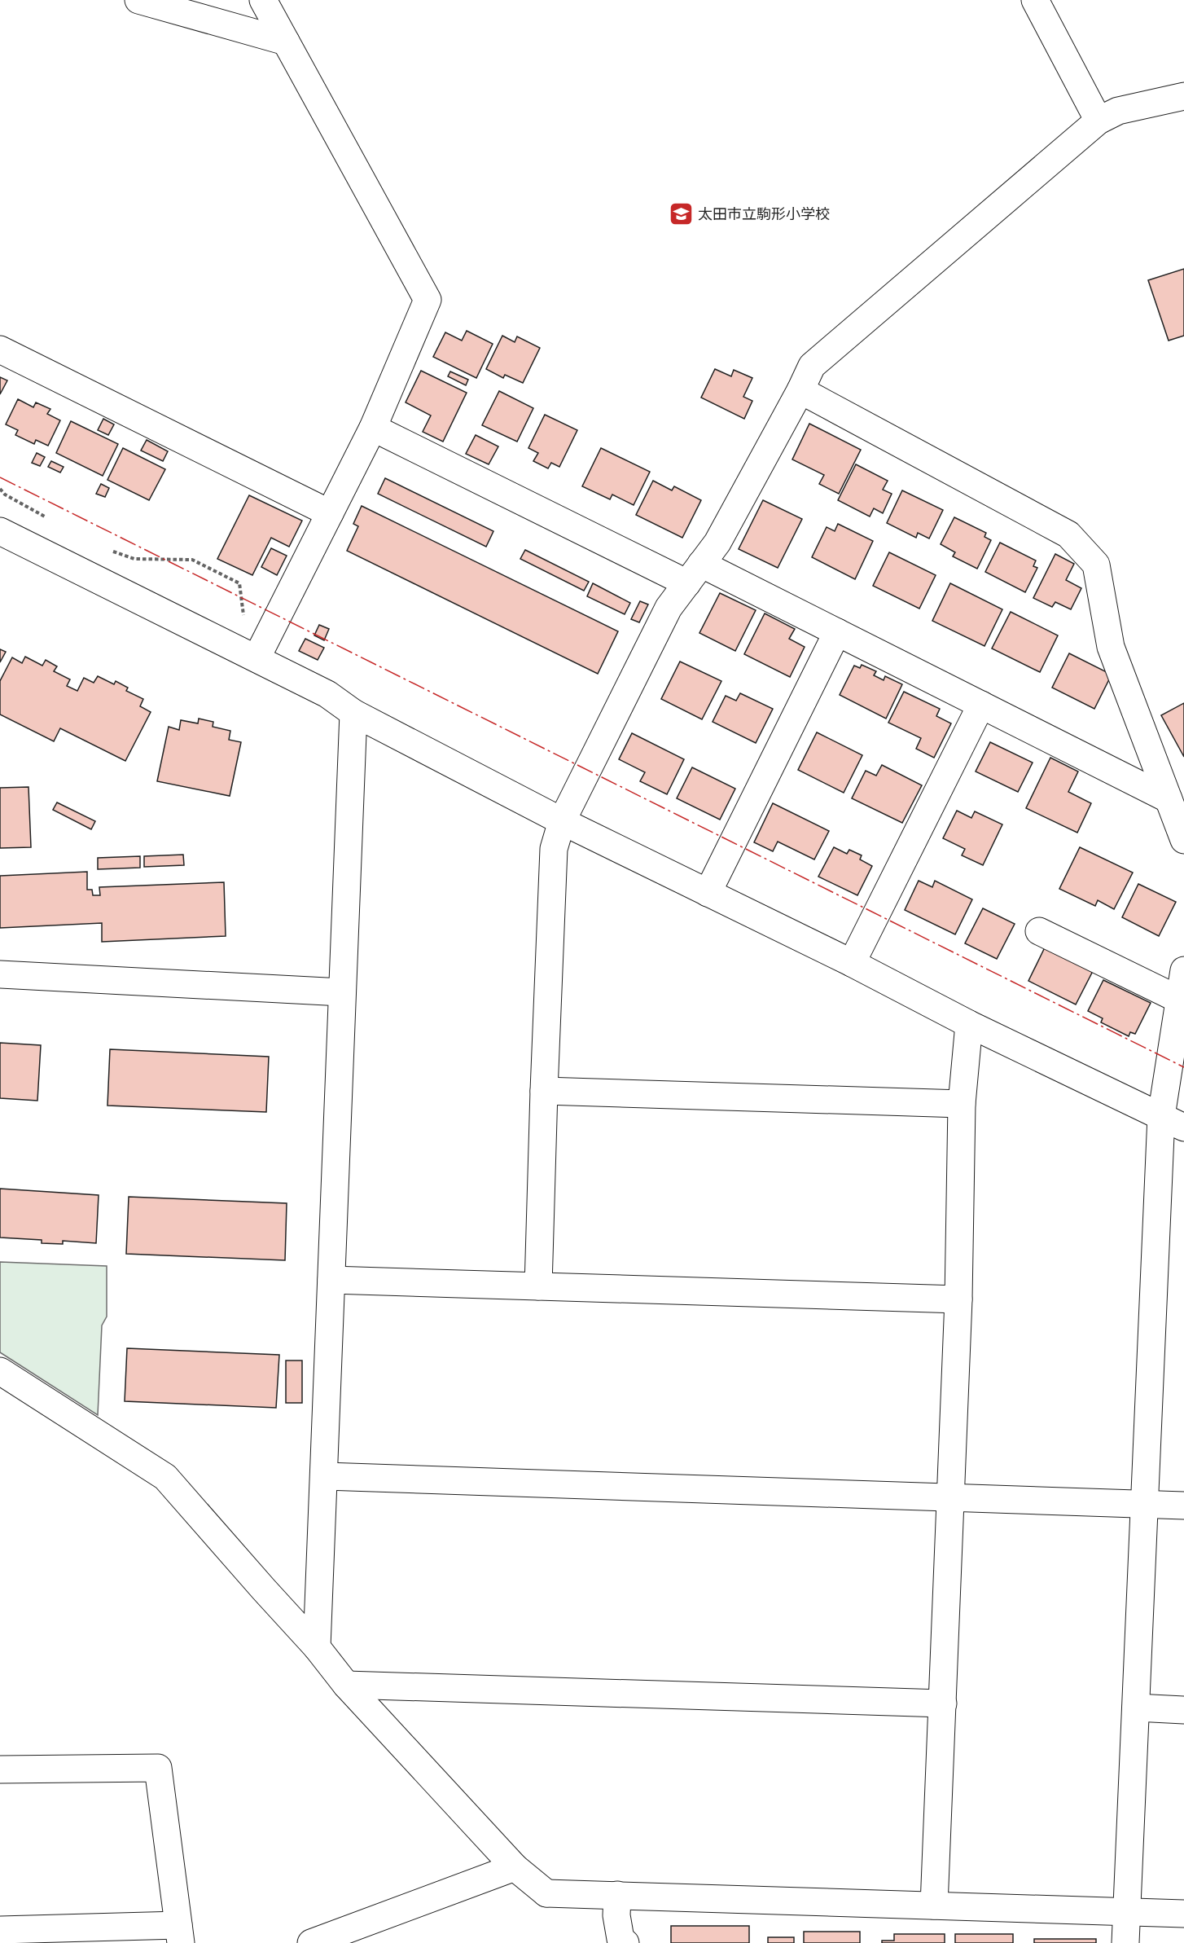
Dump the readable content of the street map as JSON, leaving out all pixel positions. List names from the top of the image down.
{
  "places": {
    "school or university": ["太田市立駒形小学校"]
  }
}
